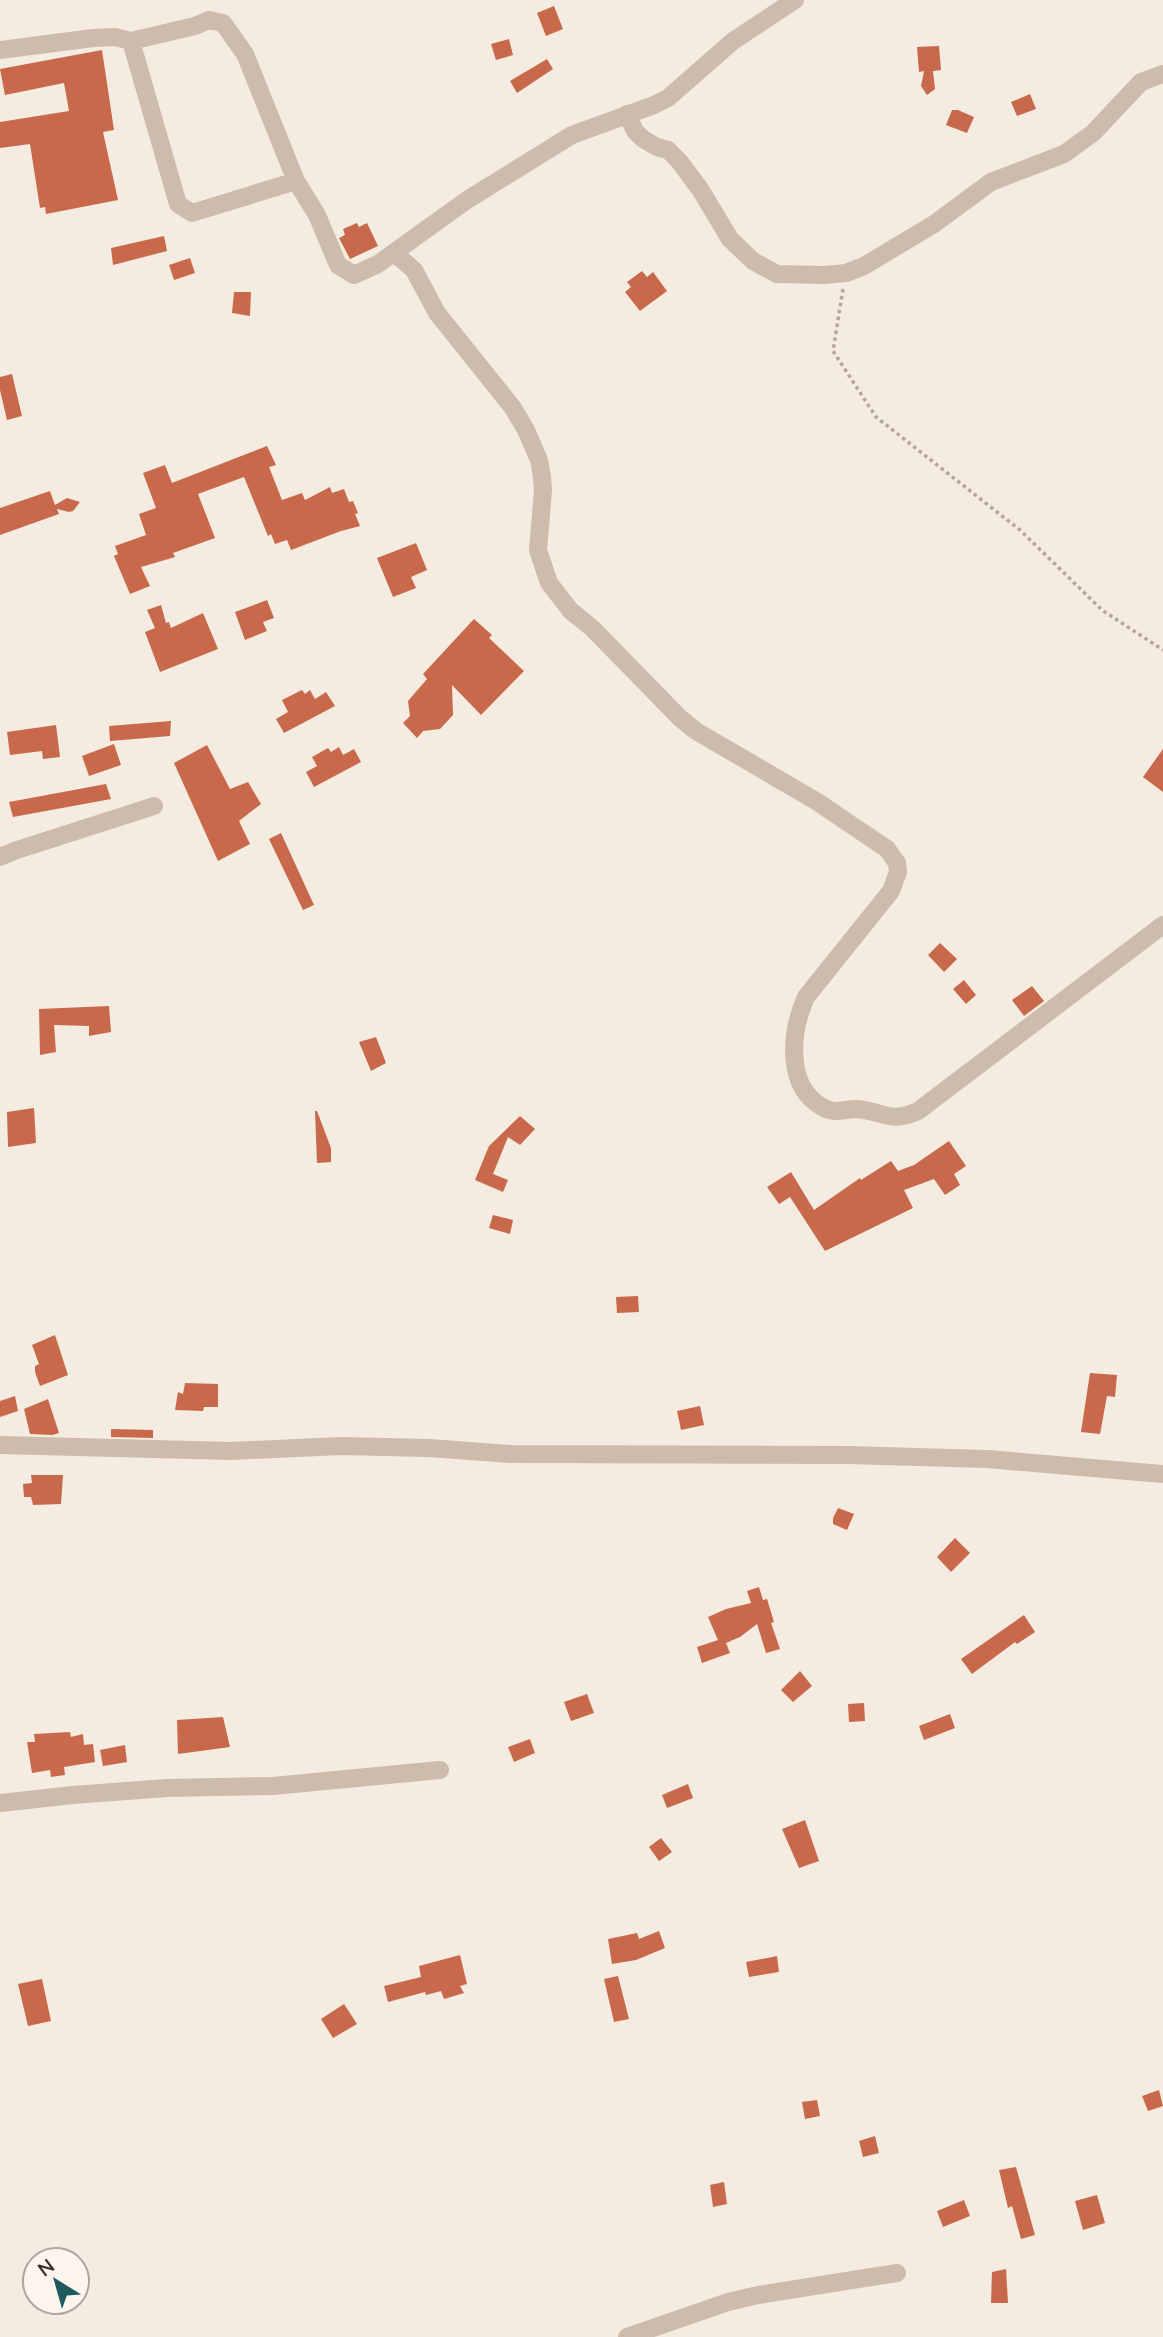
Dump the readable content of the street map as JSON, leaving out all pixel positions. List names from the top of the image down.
{
  "north": "top left"
}
